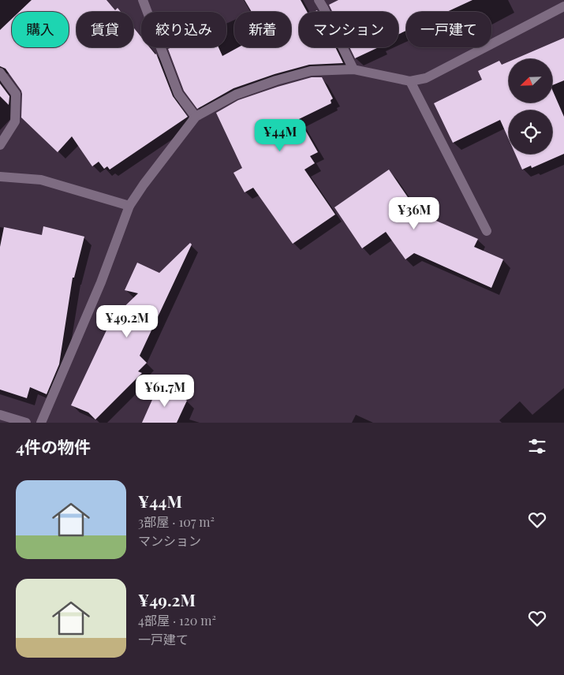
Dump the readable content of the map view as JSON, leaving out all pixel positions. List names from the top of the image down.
{
  "north": "bottom left",
  "page": {
    "chip": [
      "購入",
      "賃貸",
      "絞り込み",
      "新着",
      "マンション",
      "一戸建て"
    ],
    "price": [
      "¥44M",
      "¥36M",
      "¥49.2M",
      "¥61.7M"
    ],
    "heading": "4件の物件",
    "list": [
      {
        "name": "¥44M",
        "note": "3部屋 · 107 m² · マンション"
      },
      {
        "name": "¥49.2M",
        "note": "4部屋 · 120 m² · 一戸建て"
      }
    ]
  }
}
